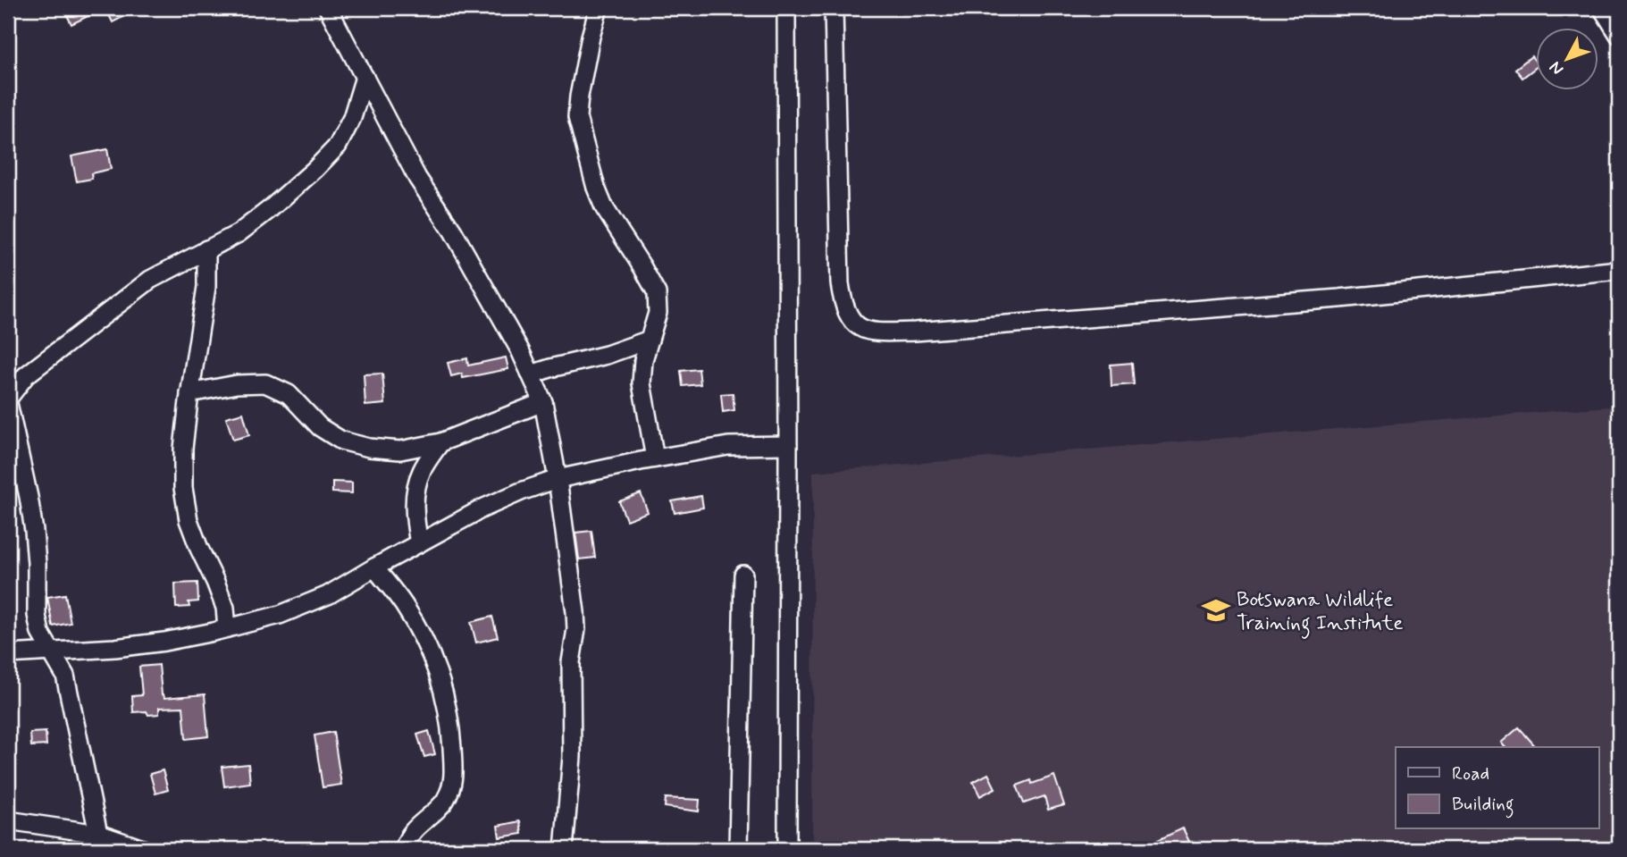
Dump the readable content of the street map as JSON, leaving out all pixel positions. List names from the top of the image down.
{
  "places": {
    "school or university": ["Botswana Wildlife Training Institute"]
  },
  "legend": ["Road", "Building"],
  "north": "bottom left"
}
